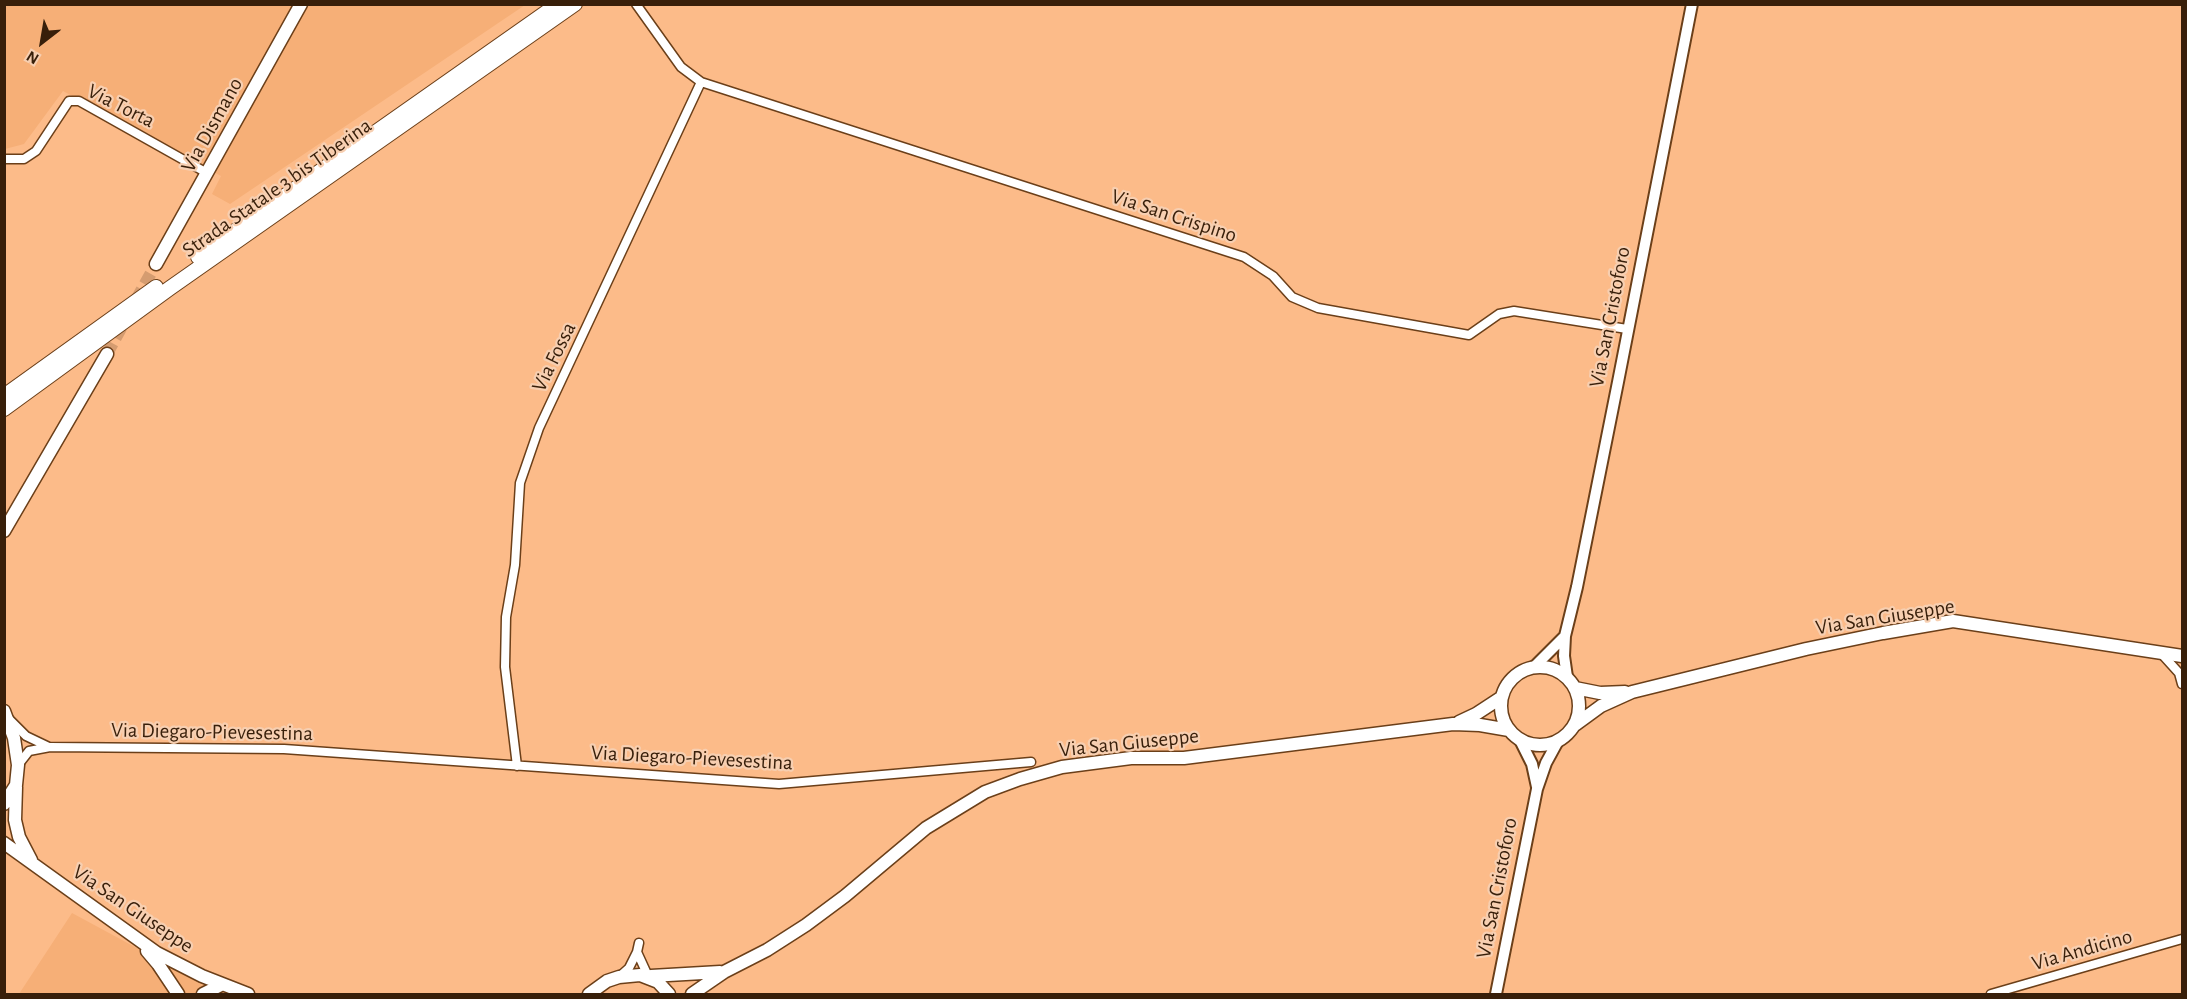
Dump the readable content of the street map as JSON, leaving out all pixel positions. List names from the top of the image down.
{
  "streets": {
    "highway": ["Strada Statale 3 bis Tiberina"],
    "main road": ["Via Dismano", "Via San Giuseppe"],
    "street": [
      "Via Torta",
      "Via San Crispino",
      "Via San Cristoforo",
      "Via Fossa",
      "Via Diegaro-Pievesestina",
      "Via Andicino"
    ]
  },
  "crossings": [
    ["Via Torta", "Via Dismano"],
    ["Via San Crispino", "Via San Cristoforo"],
    ["Via San Crispino", "Via Fossa"],
    ["Via San Cristoforo", "Via San Giuseppe"],
    ["Via Fossa", "Via Diegaro-Pievesestina"],
    ["Via San Giuseppe", "Via Diegaro-Pievesestina"]
  ],
  "north": "bottom left"
}
